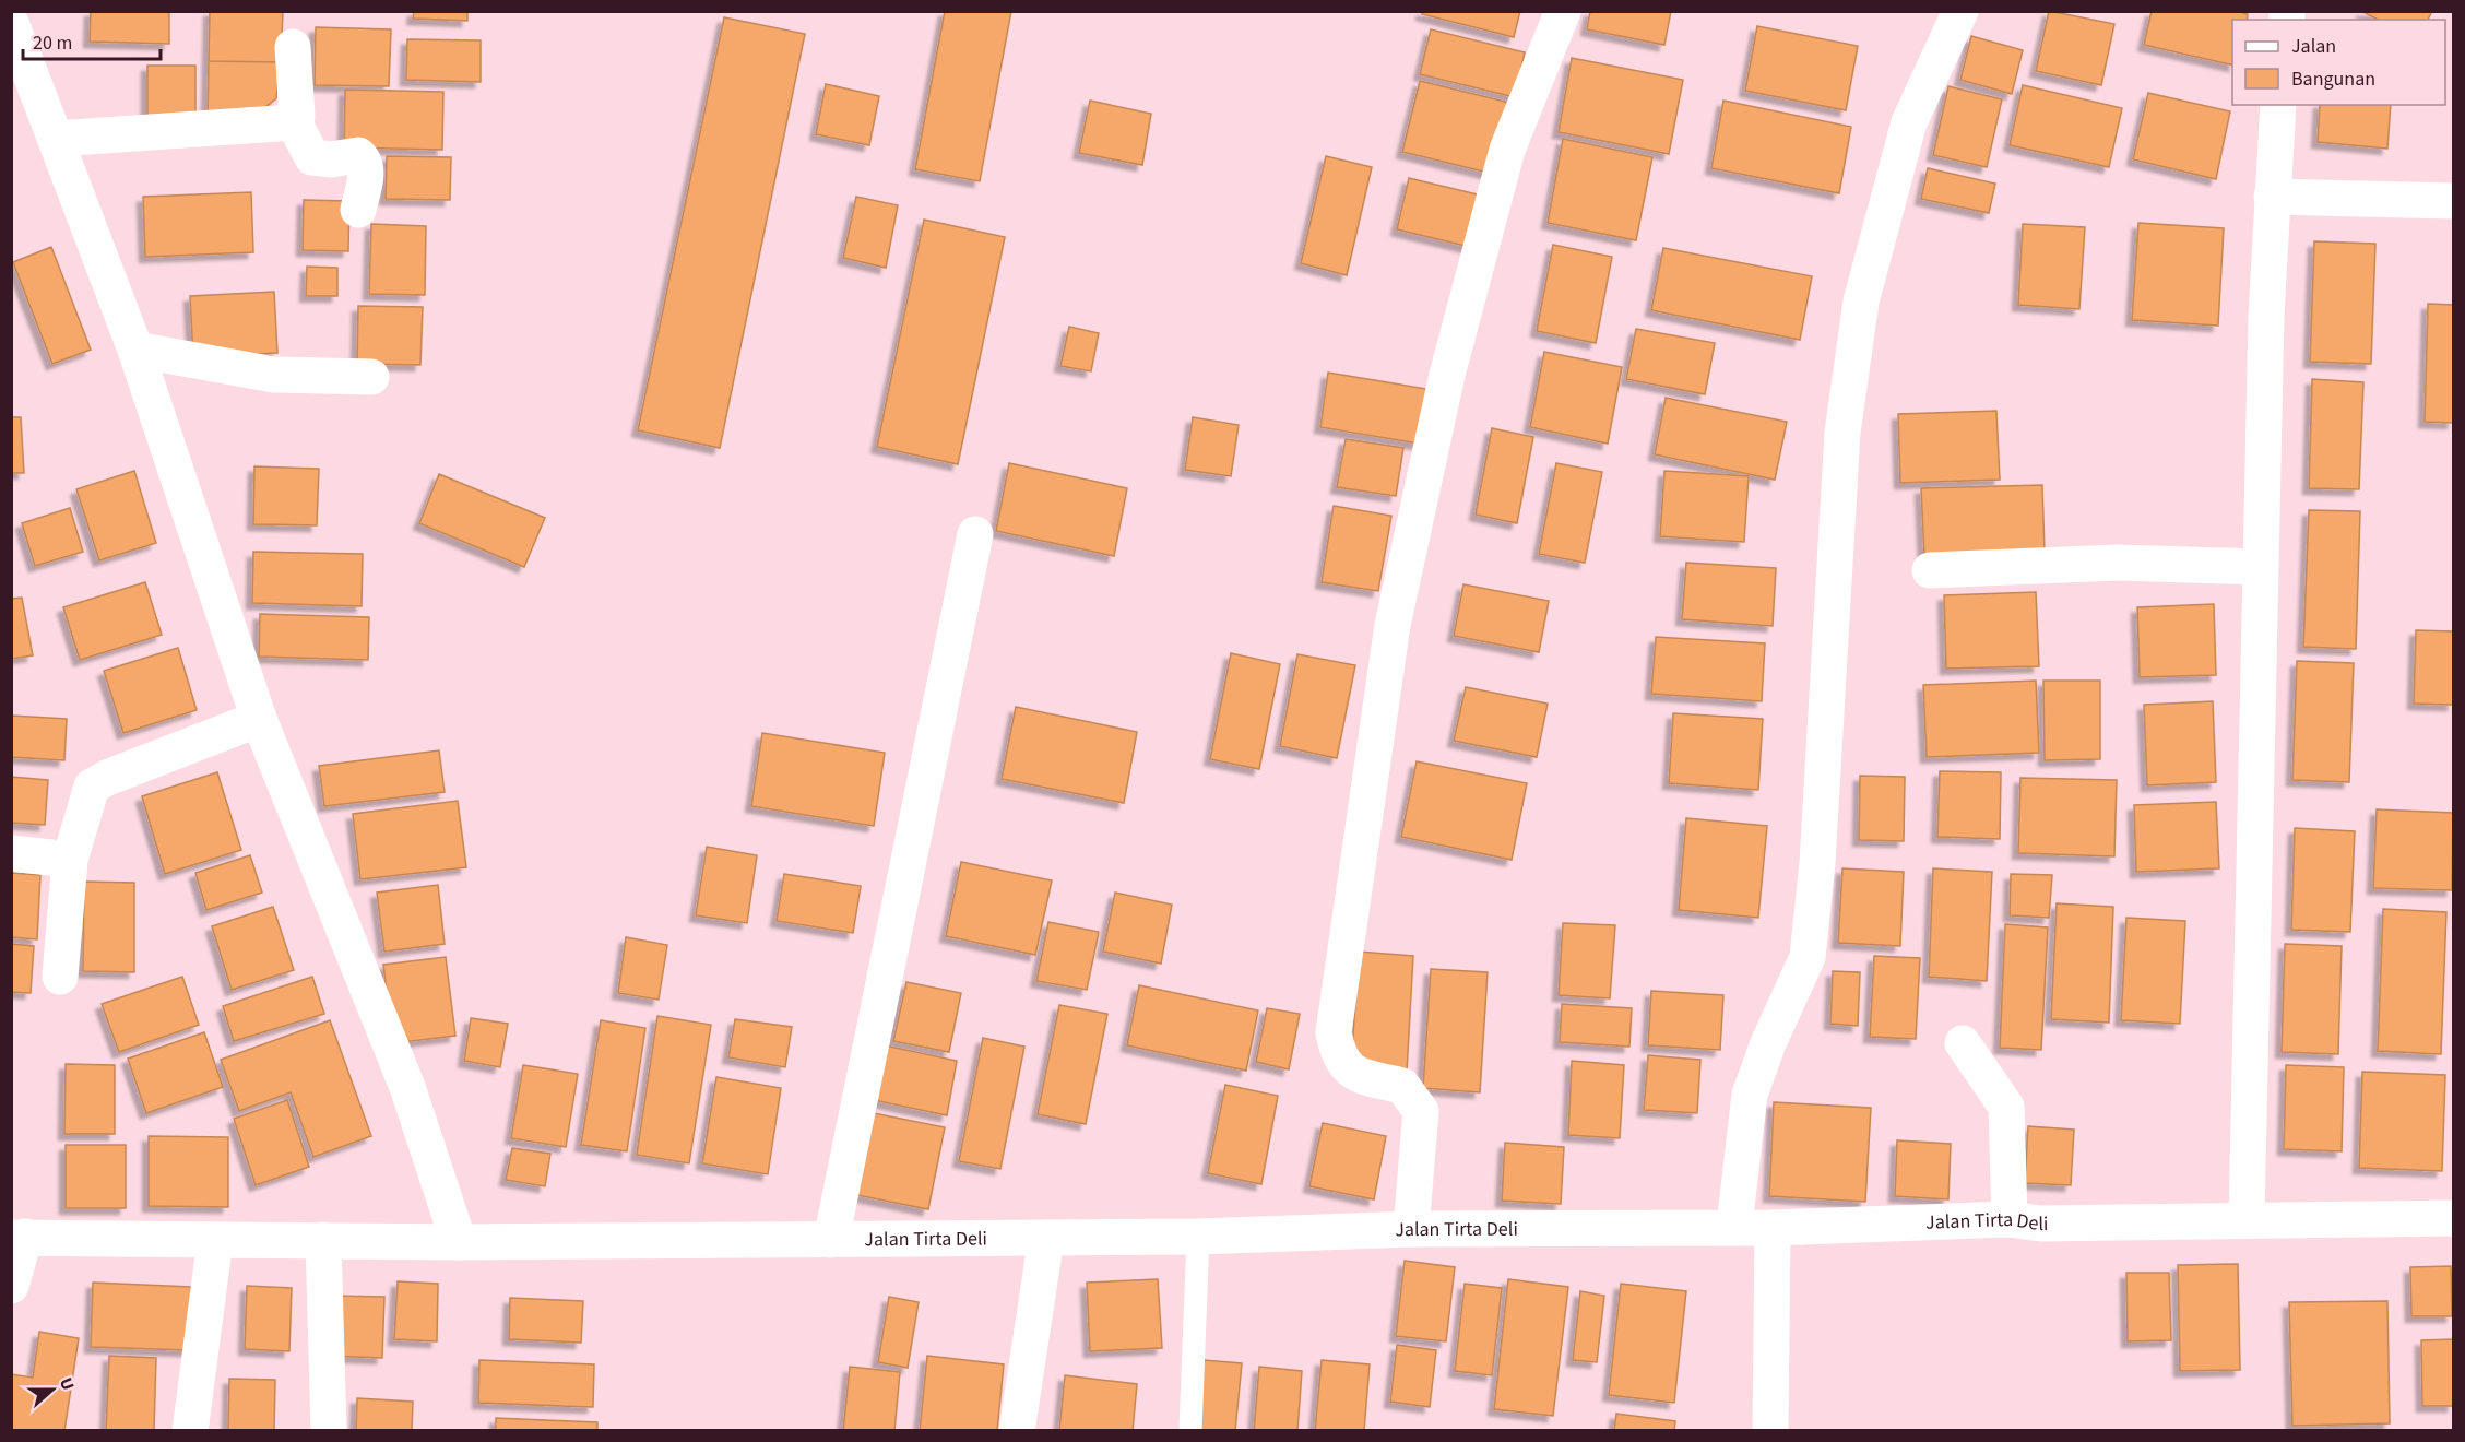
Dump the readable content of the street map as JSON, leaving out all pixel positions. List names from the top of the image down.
{
  "streets": {
    "street": ["Jalan Tirta Deli"]
  },
  "legend": ["Jalan", "Bangunan"],
  "scale_bar": "20 m",
  "north": "right"
}
